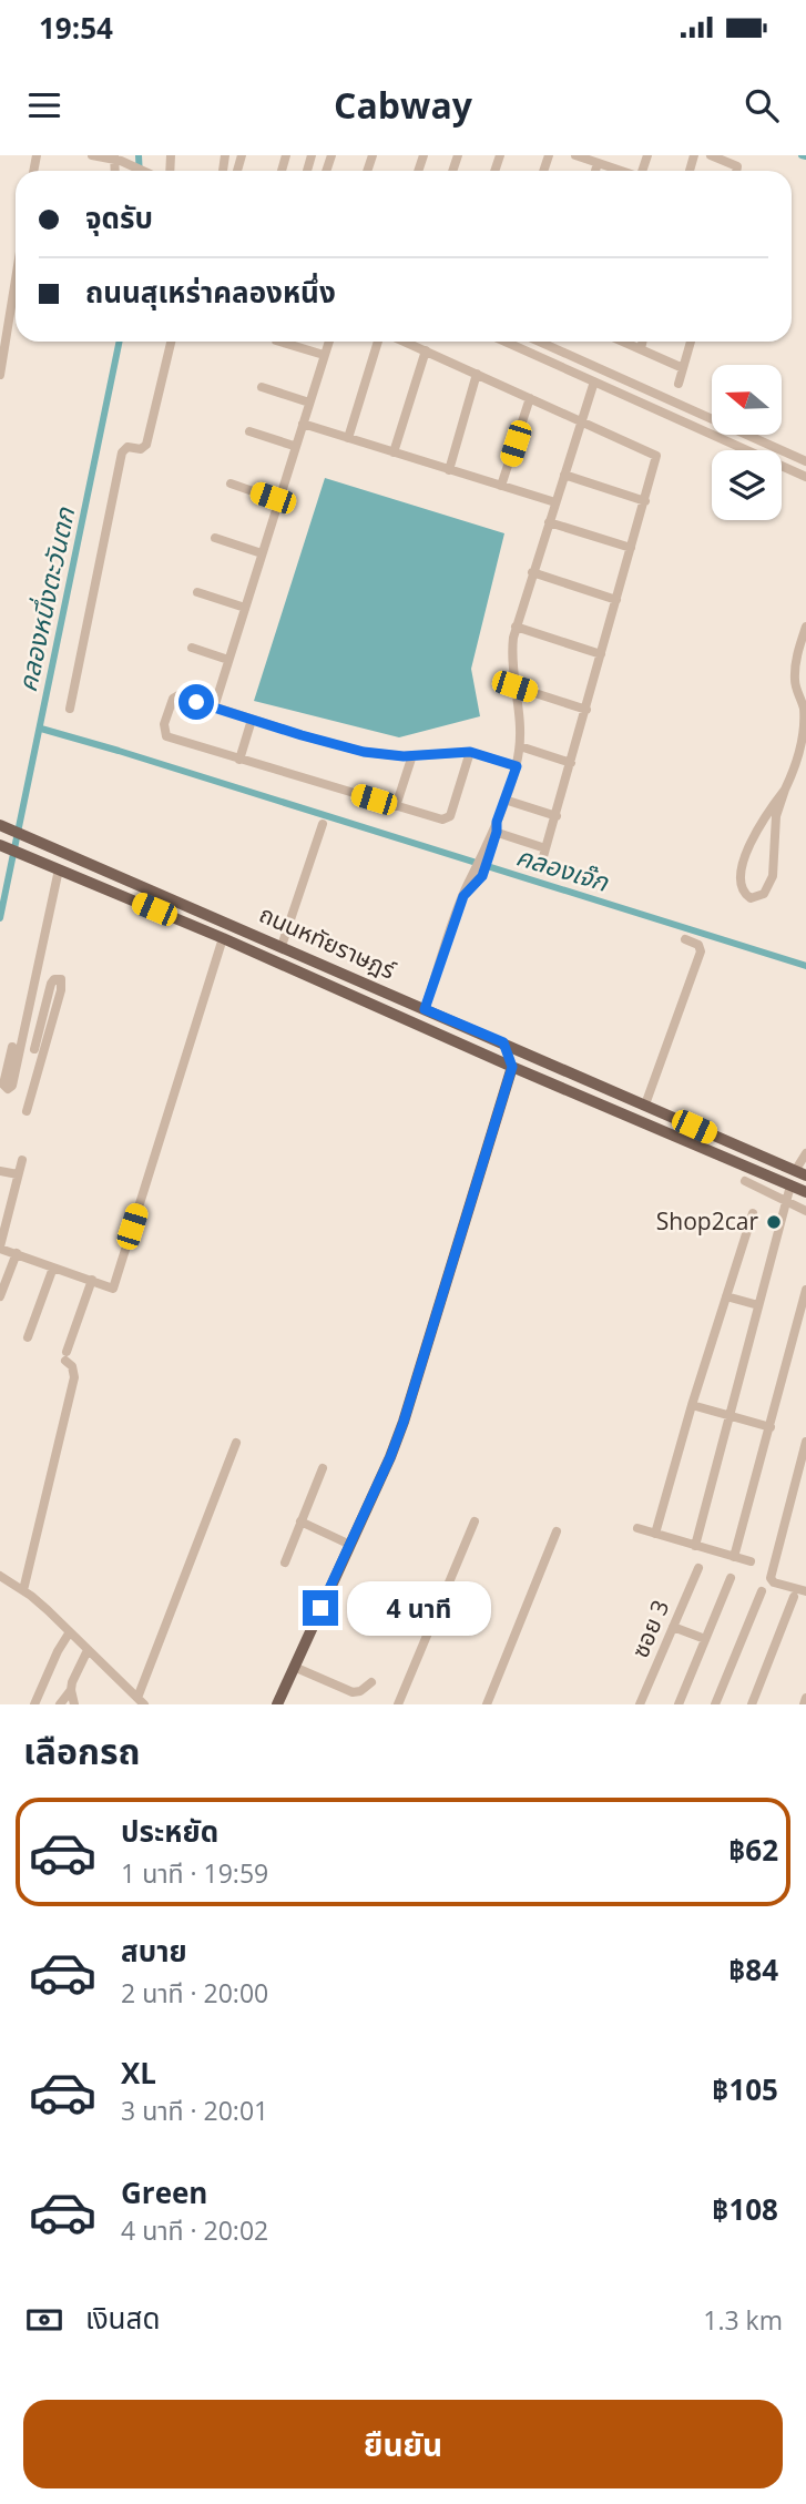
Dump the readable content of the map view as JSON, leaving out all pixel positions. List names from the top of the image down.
{
  "streets": {
    "main road": ["ถนนหทัยราษฎร์"],
    "street": ["ซอย 3"]
  },
  "water": ["คลองหนึ่งตะวันตก", "คลองเจ๊ก"],
  "places": ["Shop2car"],
  "north": "left",
  "page": {
    "status": "19:54",
    "header": "Cabway",
    "banner": ["จุดรับ", "ถนนสุเหร่าคลองหนึ่ง"],
    "bubble": "4 นาที",
    "heading": "เลือกรถ",
    "list": [
      {
        "name": "ประหยัด",
        "note": "1 นาที · 19:59",
        "value": "฿62"
      },
      {
        "name": "สบาย",
        "note": "2 นาที · 20:00",
        "value": "฿84"
      },
      {
        "name": "XL",
        "note": "3 นาที · 20:01",
        "value": "฿105"
      },
      {
        "name": "Green",
        "note": "4 นาที · 20:02",
        "value": "฿108"
      }
    ],
    "pay": ["เงินสด", "1.3 km"],
    "buttons": "ยืนยัน"
  }
}
